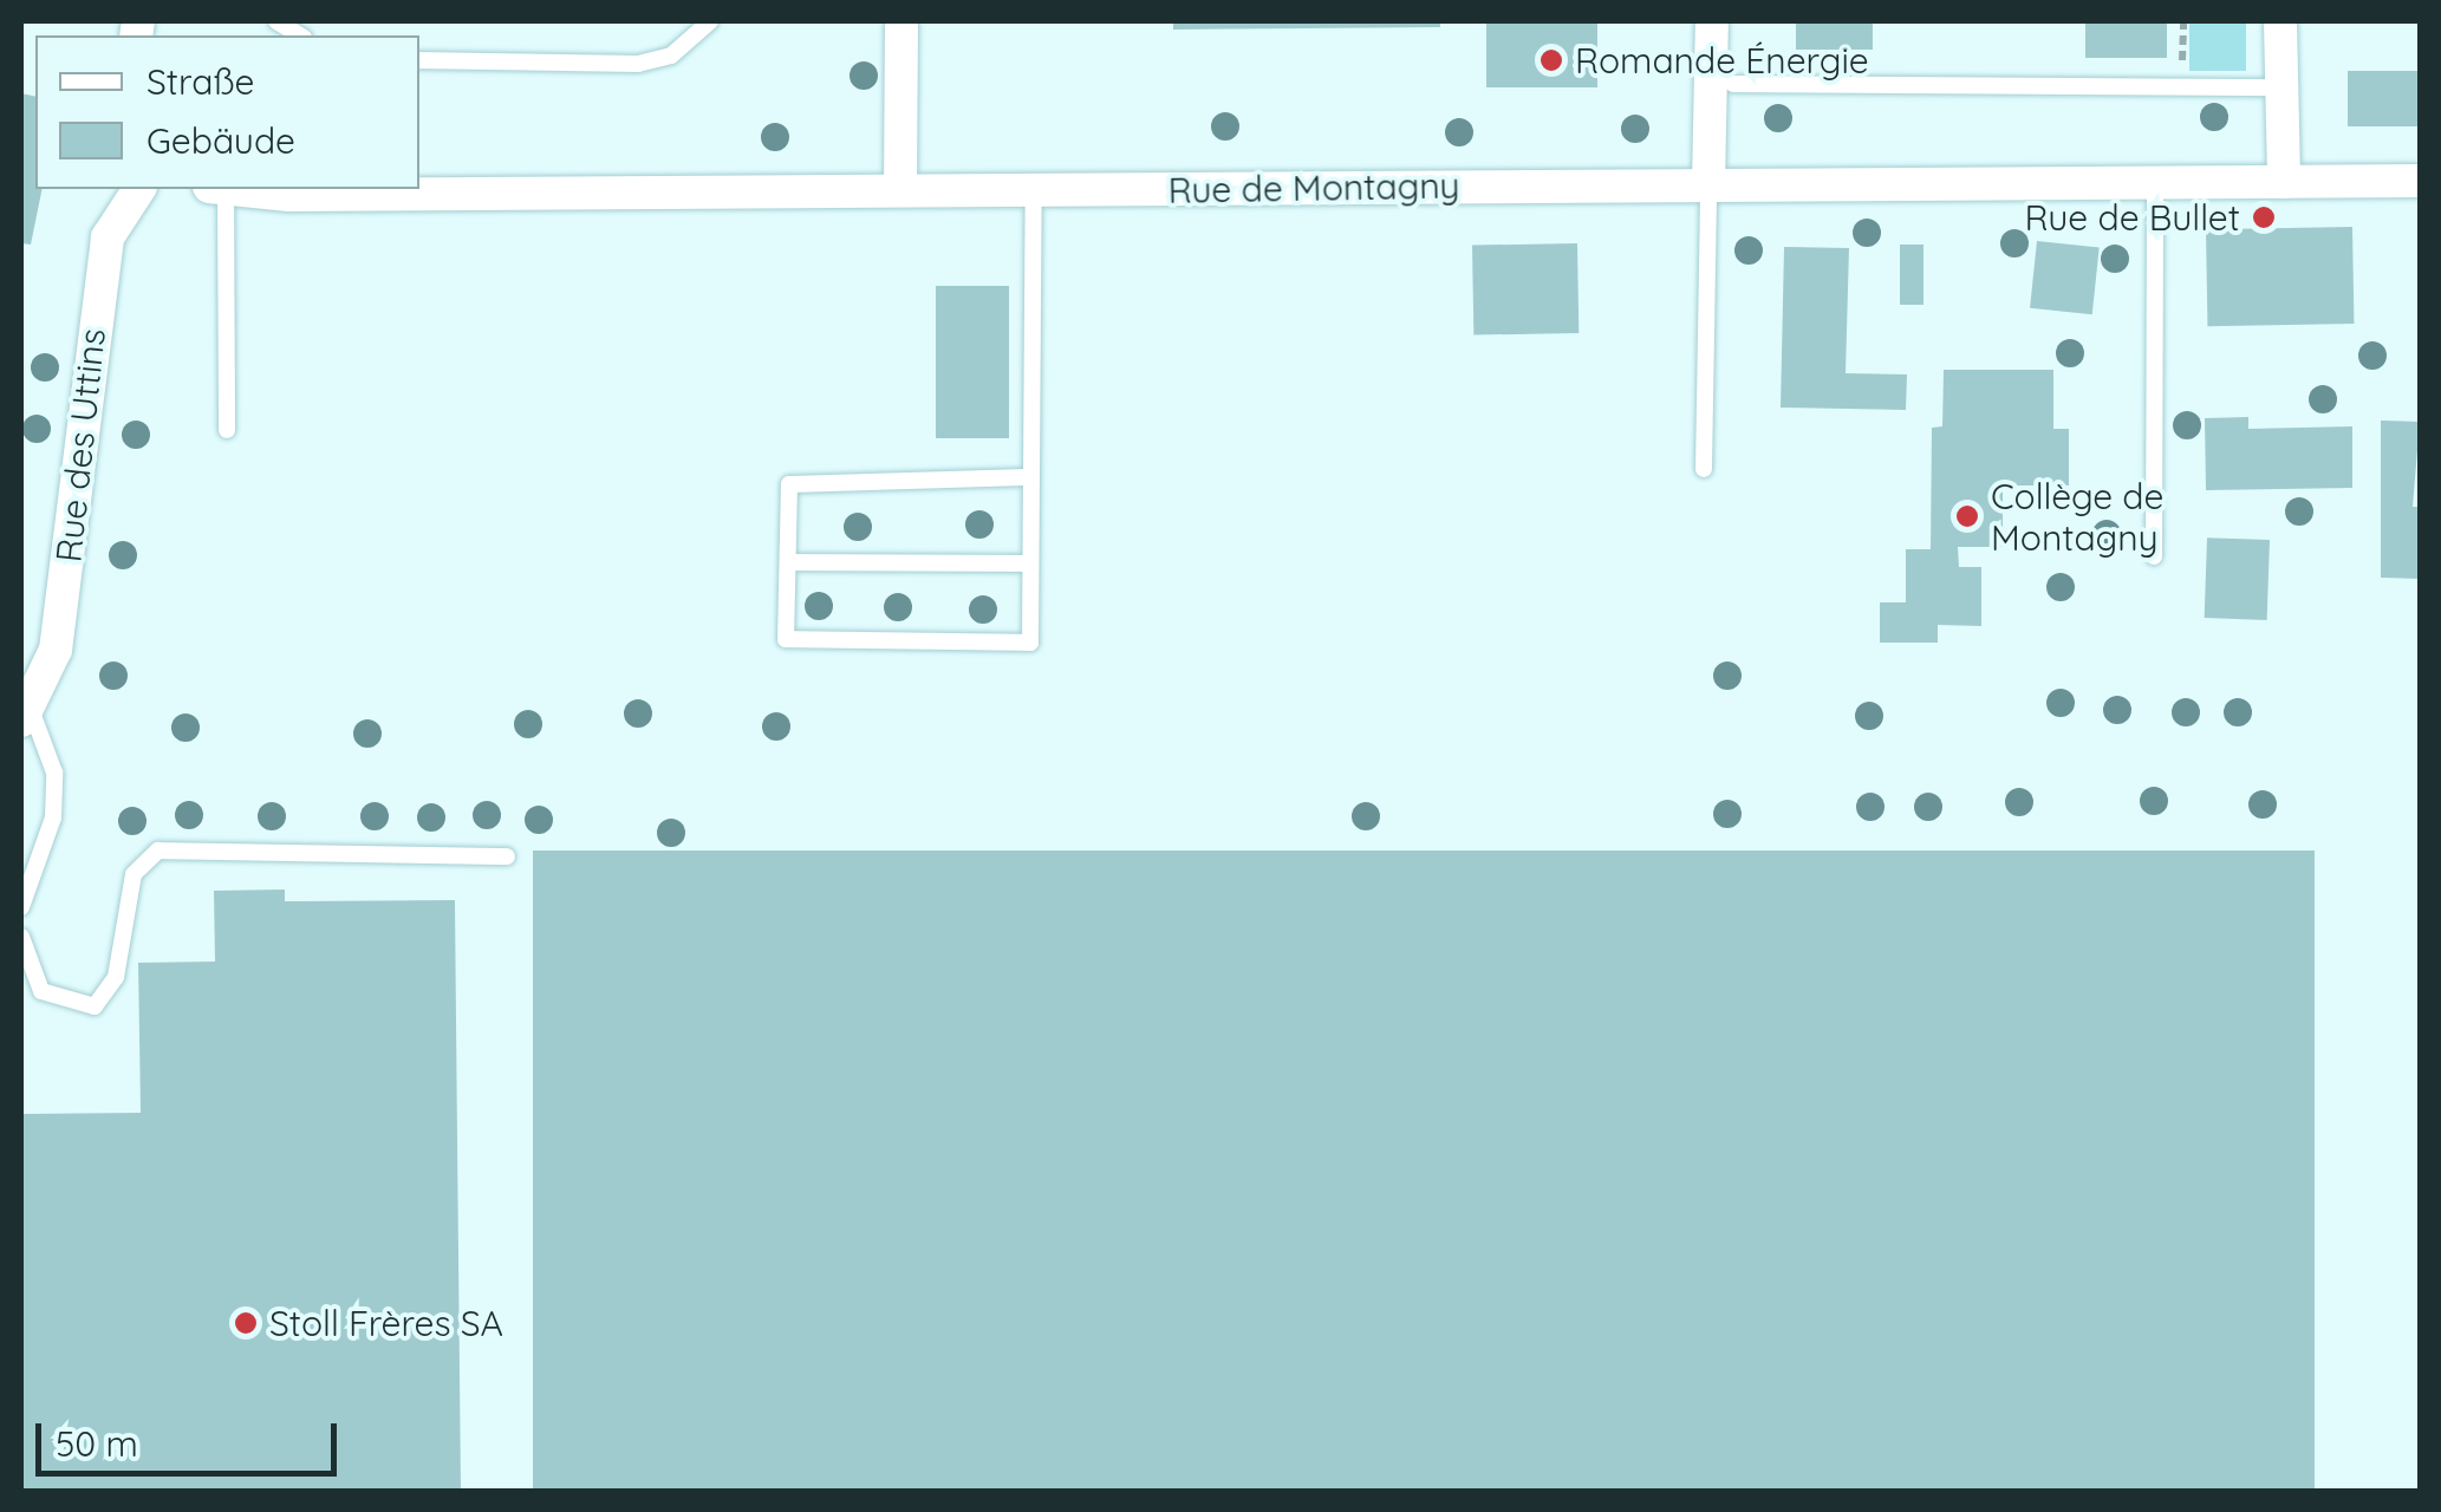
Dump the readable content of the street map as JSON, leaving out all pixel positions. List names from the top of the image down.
{
  "streets": {
    "street": ["Rue de Montagny", "Rue des Uttins"]
  },
  "places": [
    "Romande Énergie",
    "Rue de Bullet",
    "Collège de Montagny",
    "Stoll Frères SA"
  ],
  "legend": ["Straße", "Gebäude"],
  "scale_bar": "50 m"
}
